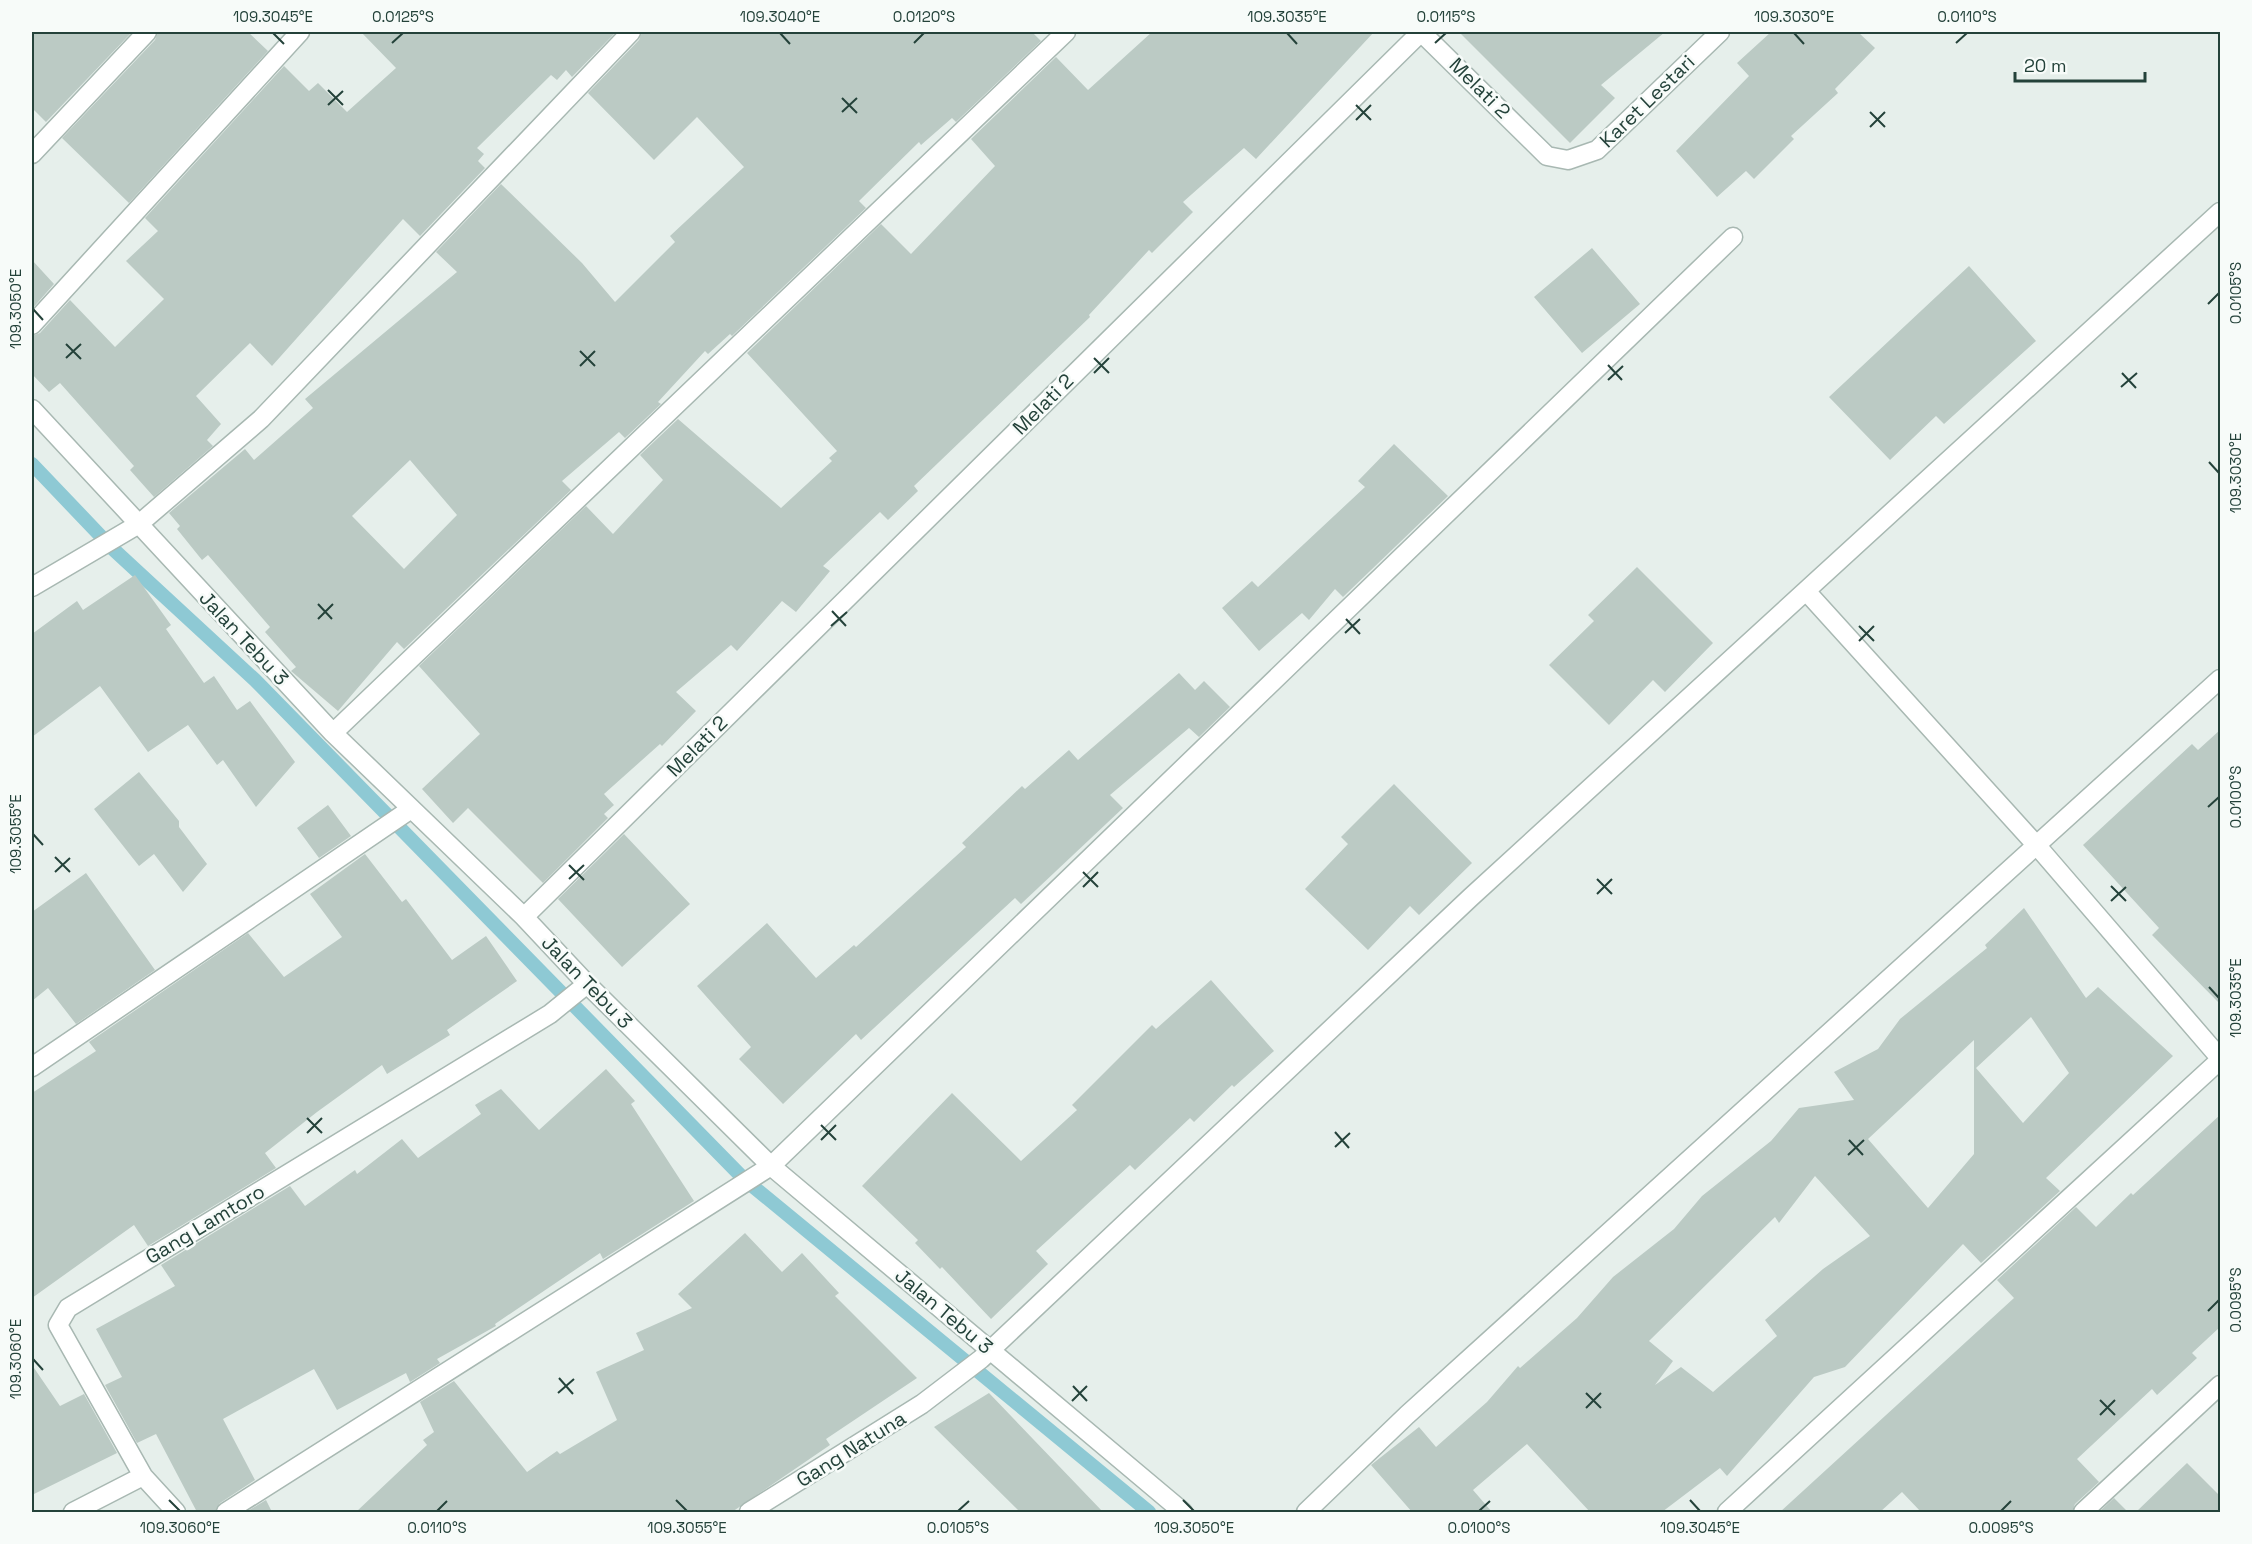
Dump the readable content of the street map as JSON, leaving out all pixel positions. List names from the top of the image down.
{
  "streets": {
    "street": [
      "Melati 2",
      "Karet Lestari",
      "Jalan Tebu 3",
      "Gang Lamtoro",
      "Gang Natuna"
    ]
  },
  "crossings": [
    ["Melati 2", "Karet Lestari"],
    ["Melati 2", "Jalan Tebu 3"],
    ["Jalan Tebu 3", "Gang Lamtoro"],
    ["Jalan Tebu 3", "Gang Natuna"]
  ],
  "scale_bar": "20 m",
  "coordinates": [
    "109.3045°E",
    "0.0125°S",
    "109.3040°E",
    "0.0120°S",
    "109.3035°E",
    "0.0115°S",
    "109.3030°E",
    "0.0110°S",
    "0.0105°S",
    "109.3050°E",
    "0.0100°S",
    "109.3055°E",
    "0.0095°S",
    "109.3060°E"
  ]
}
